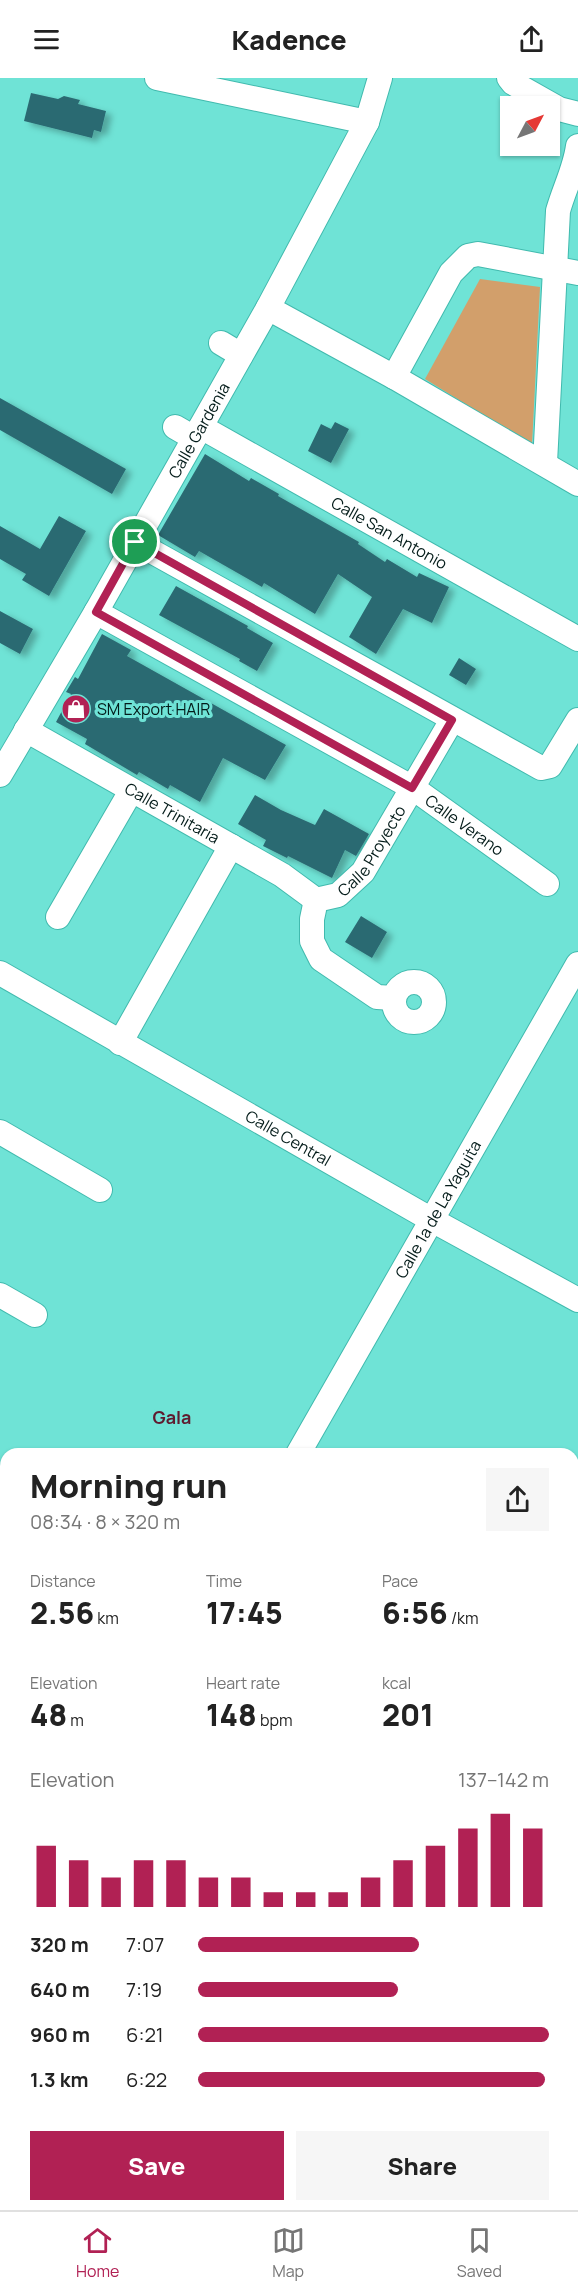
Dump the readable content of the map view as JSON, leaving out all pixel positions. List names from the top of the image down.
{
  "streets": {
    "street": [
      "Calle Gardenia",
      "Calle San Antonio",
      "Calle Trinitaria",
      "Calle Verano",
      "Calle Proyecto",
      "Calle Central",
      "Calle 1a de La Yaguita"
    ]
  },
  "crossings": [
    ["Calle Gardenia", "Calle San Antonio"],
    ["Calle Gardenia", "Calle Trinitaria"],
    ["Calle Gardenia", "Calle Verano"],
    ["Calle Trinitaria", "Calle Proyecto"],
    ["Calle Verano", "Calle Proyecto"],
    ["Calle Central", "Calle 1a de La Yaguita"]
  ],
  "districts": ["Gala"],
  "places": {
    "shop": ["SM Export HAIR"]
  },
  "north": "top right",
  "page": {
    "header": "Kadence",
    "heading": ["Morning run", "08:34 · 8 × 320 m"],
    "stats": [
      ["Distance", "2.56 km"],
      ["Time", "17:45"],
      ["Pace", "6:56 /km"],
      ["Elevation", "48 m"],
      ["Heart rate", "148 bpm"],
      ["kcal", "201"]
    ],
    "chart": ["Elevation", "137–142 m"],
    "list": [
      {
        "name": "320 m",
        "note": "7:07"
      },
      {
        "name": "640 m",
        "note": "7:19"
      },
      {
        "name": "960 m",
        "note": "6:21"
      },
      {
        "name": "1.3 km",
        "note": "6:22"
      }
    ],
    "buttons": ["Save", "Share"],
    "tabs": ["Home", "Map", "Saved"]
  }
}
